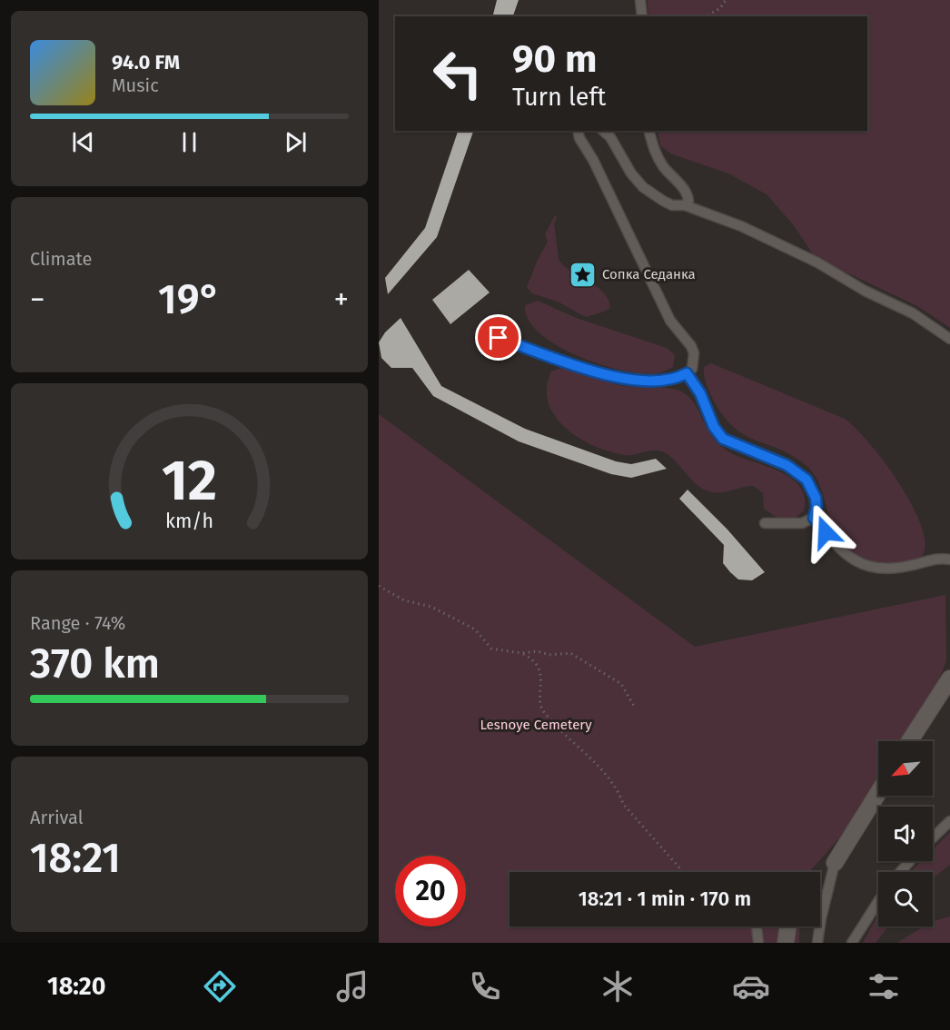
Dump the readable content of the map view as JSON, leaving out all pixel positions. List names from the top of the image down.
{
  "parks": ["Lesnoye Cemetery"],
  "places": {
    "place": ["Сопка Седанка"]
  },
  "north": "bottom left",
  "page": {
    "turn": ["90 m", "Turn left"],
    "song": ["94.0 FM", "Music"],
    "tile": [
      "Climate",
      ["Range · 74%", "370 km"],
      ["Arrival", "18:21"]
    ],
    "heat": ["−", "19°", "+"],
    "limit": "20",
    "trip": "18:21 · 1 min · 170 m",
    "tabs": "18:20",
    "gauge": ["12", "km/h"]
  }
}
